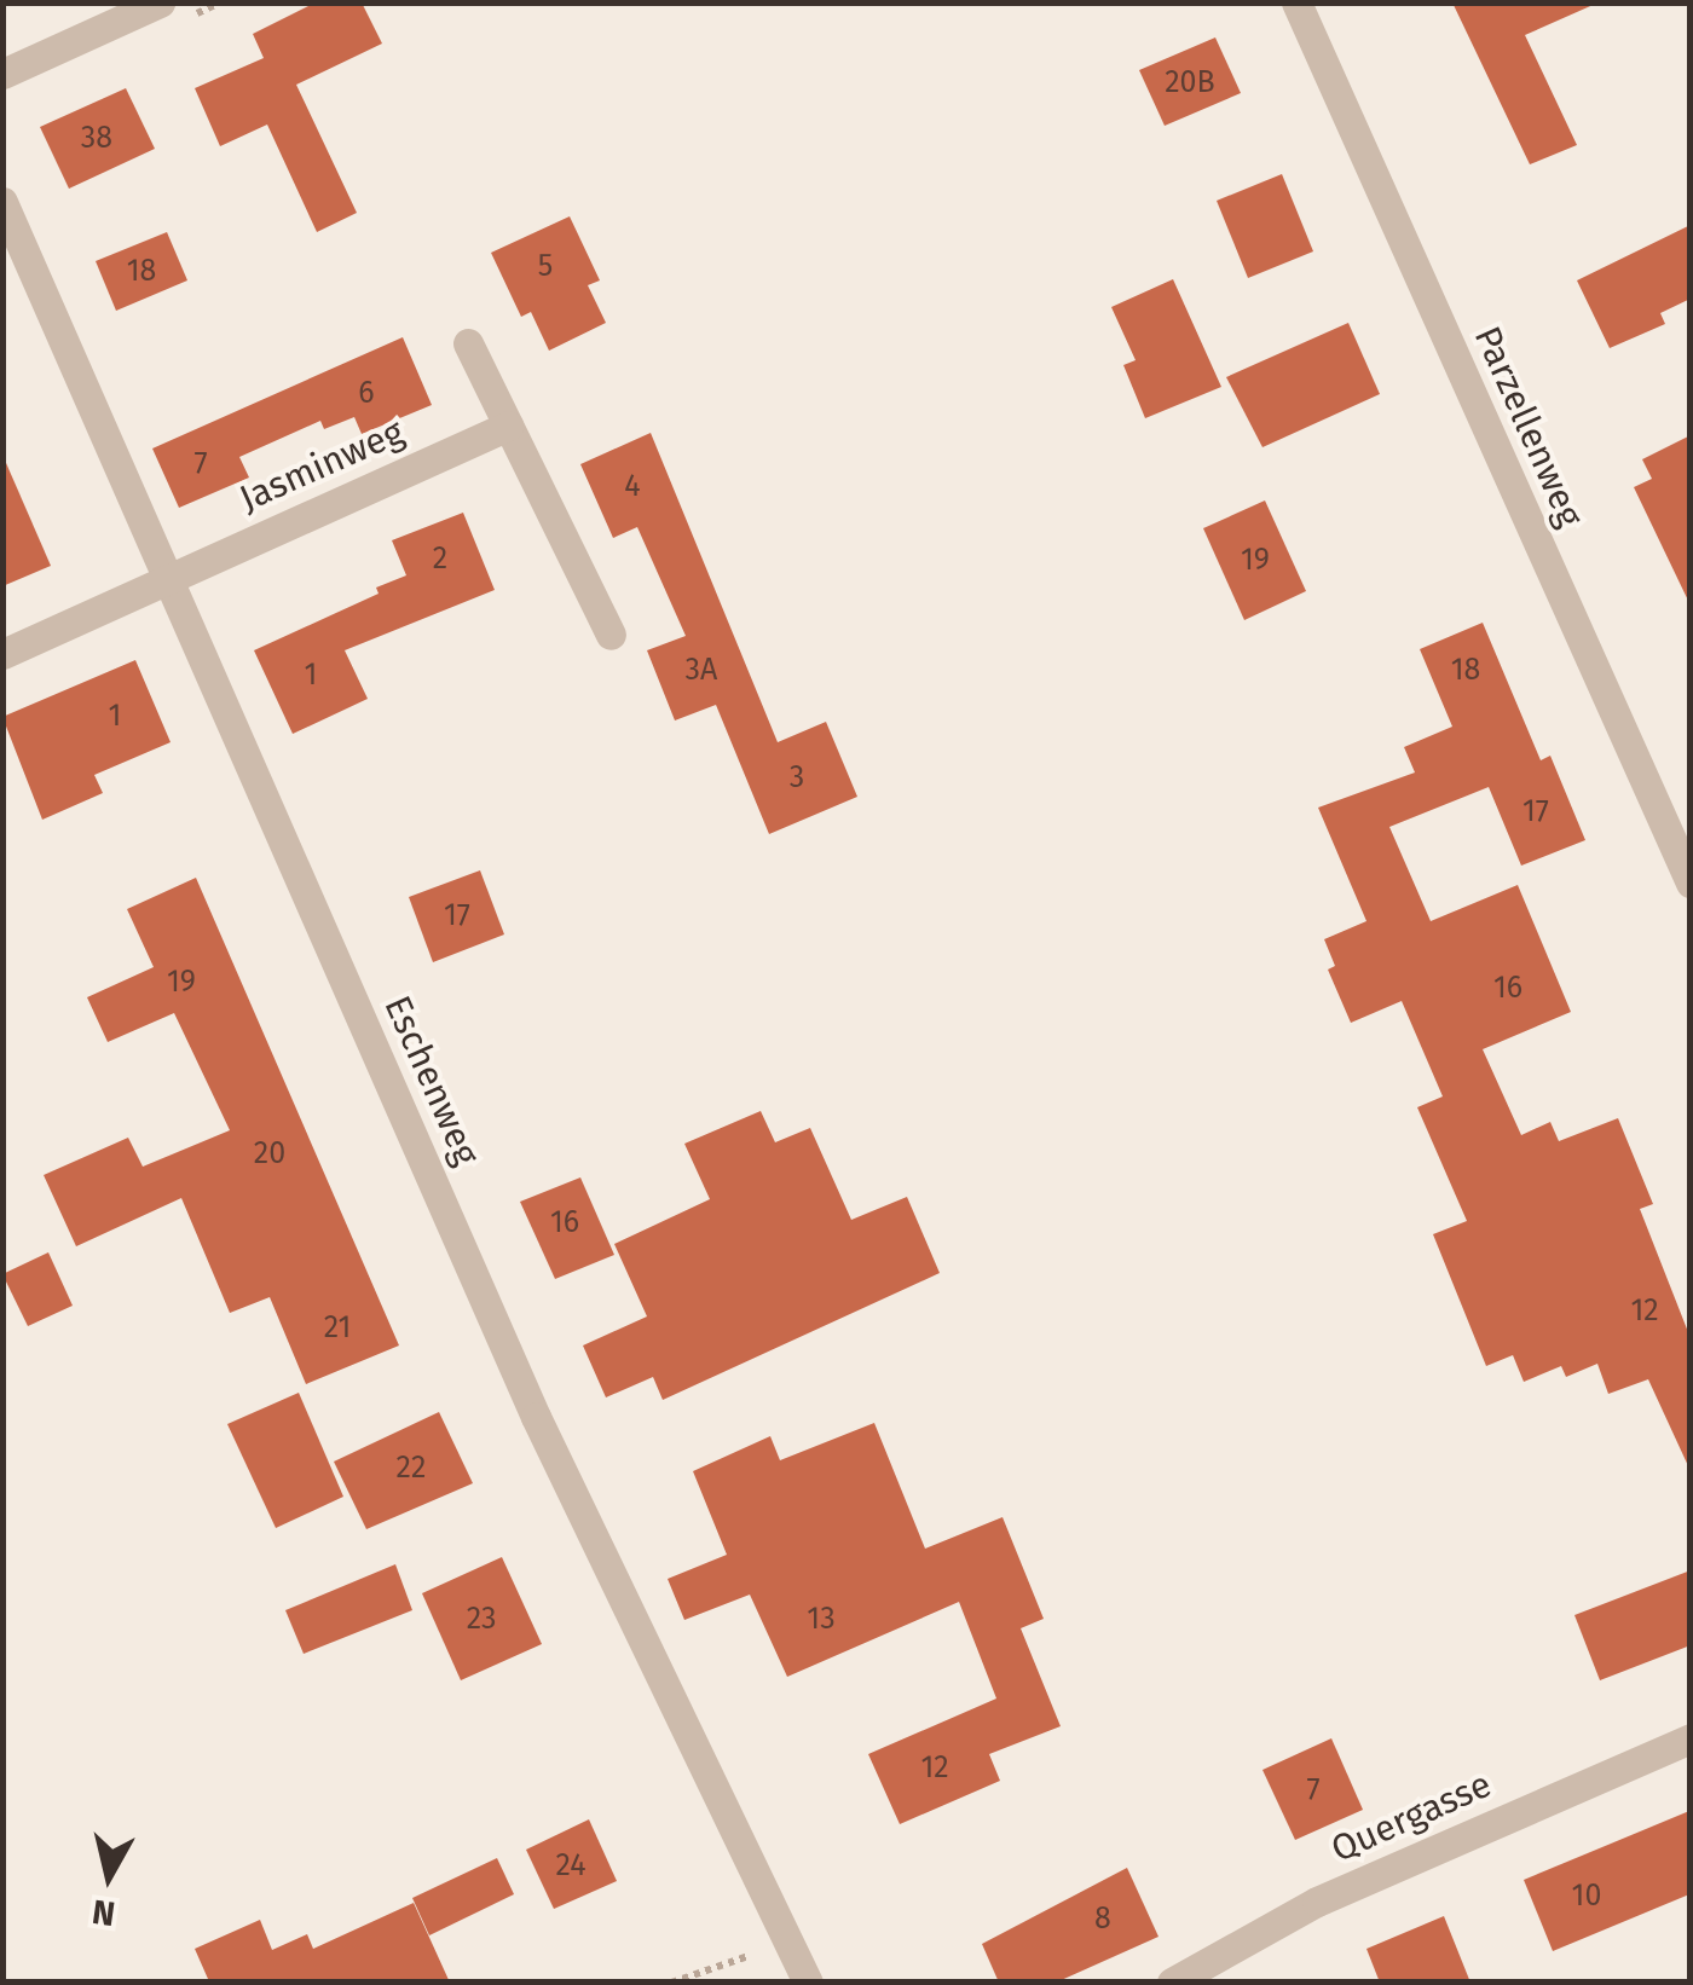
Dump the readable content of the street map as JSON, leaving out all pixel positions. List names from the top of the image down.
{
  "streets": {
    "street": [
      "Parzellenweg",
      "Jasminweg",
      "Eschenweg",
      "Quergasse"
    ]
  },
  "crossings": [
    ["Jasminweg", "Eschenweg"]
  ],
  "house_numbers": [
    "20B",
    "38",
    "5",
    "18",
    "6",
    "7",
    "4",
    "2",
    "19",
    "3A",
    "18",
    "1",
    "1",
    "3",
    "17",
    "17",
    "19",
    "16",
    "20",
    "16",
    "12",
    "21",
    "22",
    "23",
    "13",
    "12",
    "7",
    "24",
    "10",
    "8"
  ],
  "north": "bottom"
}
